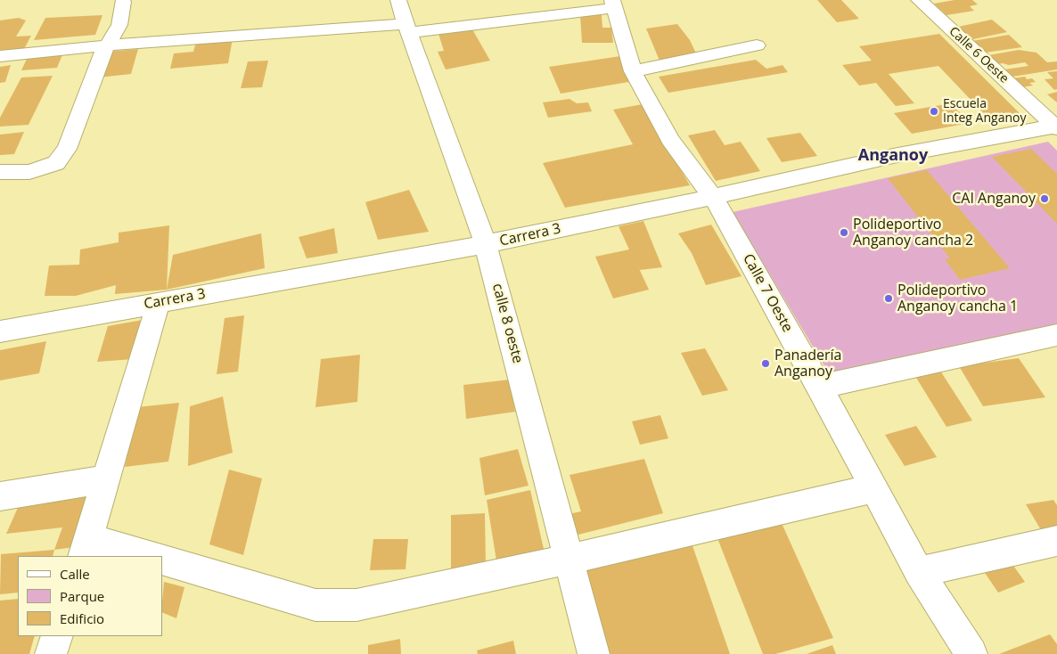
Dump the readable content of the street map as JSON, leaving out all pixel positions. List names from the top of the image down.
{
  "streets": {
    "street": [
      "Calle 6 Oeste",
      "Carrera 3",
      "Calle 7 Oeste",
      "calle 8 oeste"
    ]
  },
  "crossings": [
    ["Calle 6 Oeste", "Carrera 3"],
    ["Carrera 3", "Calle 7 Oeste"],
    ["Carrera 3", "calle 8 oeste"]
  ],
  "districts": ["Anganoy"],
  "places": [
    "Escuela Integ Anganoy",
    "CAI Anganoy",
    "Polideportivo Anganoy cancha 2",
    "Polideportivo Anganoy cancha 1",
    "Panadería Anganoy"
  ],
  "legend": ["Calle", "Parque", "Edificio"]
}
